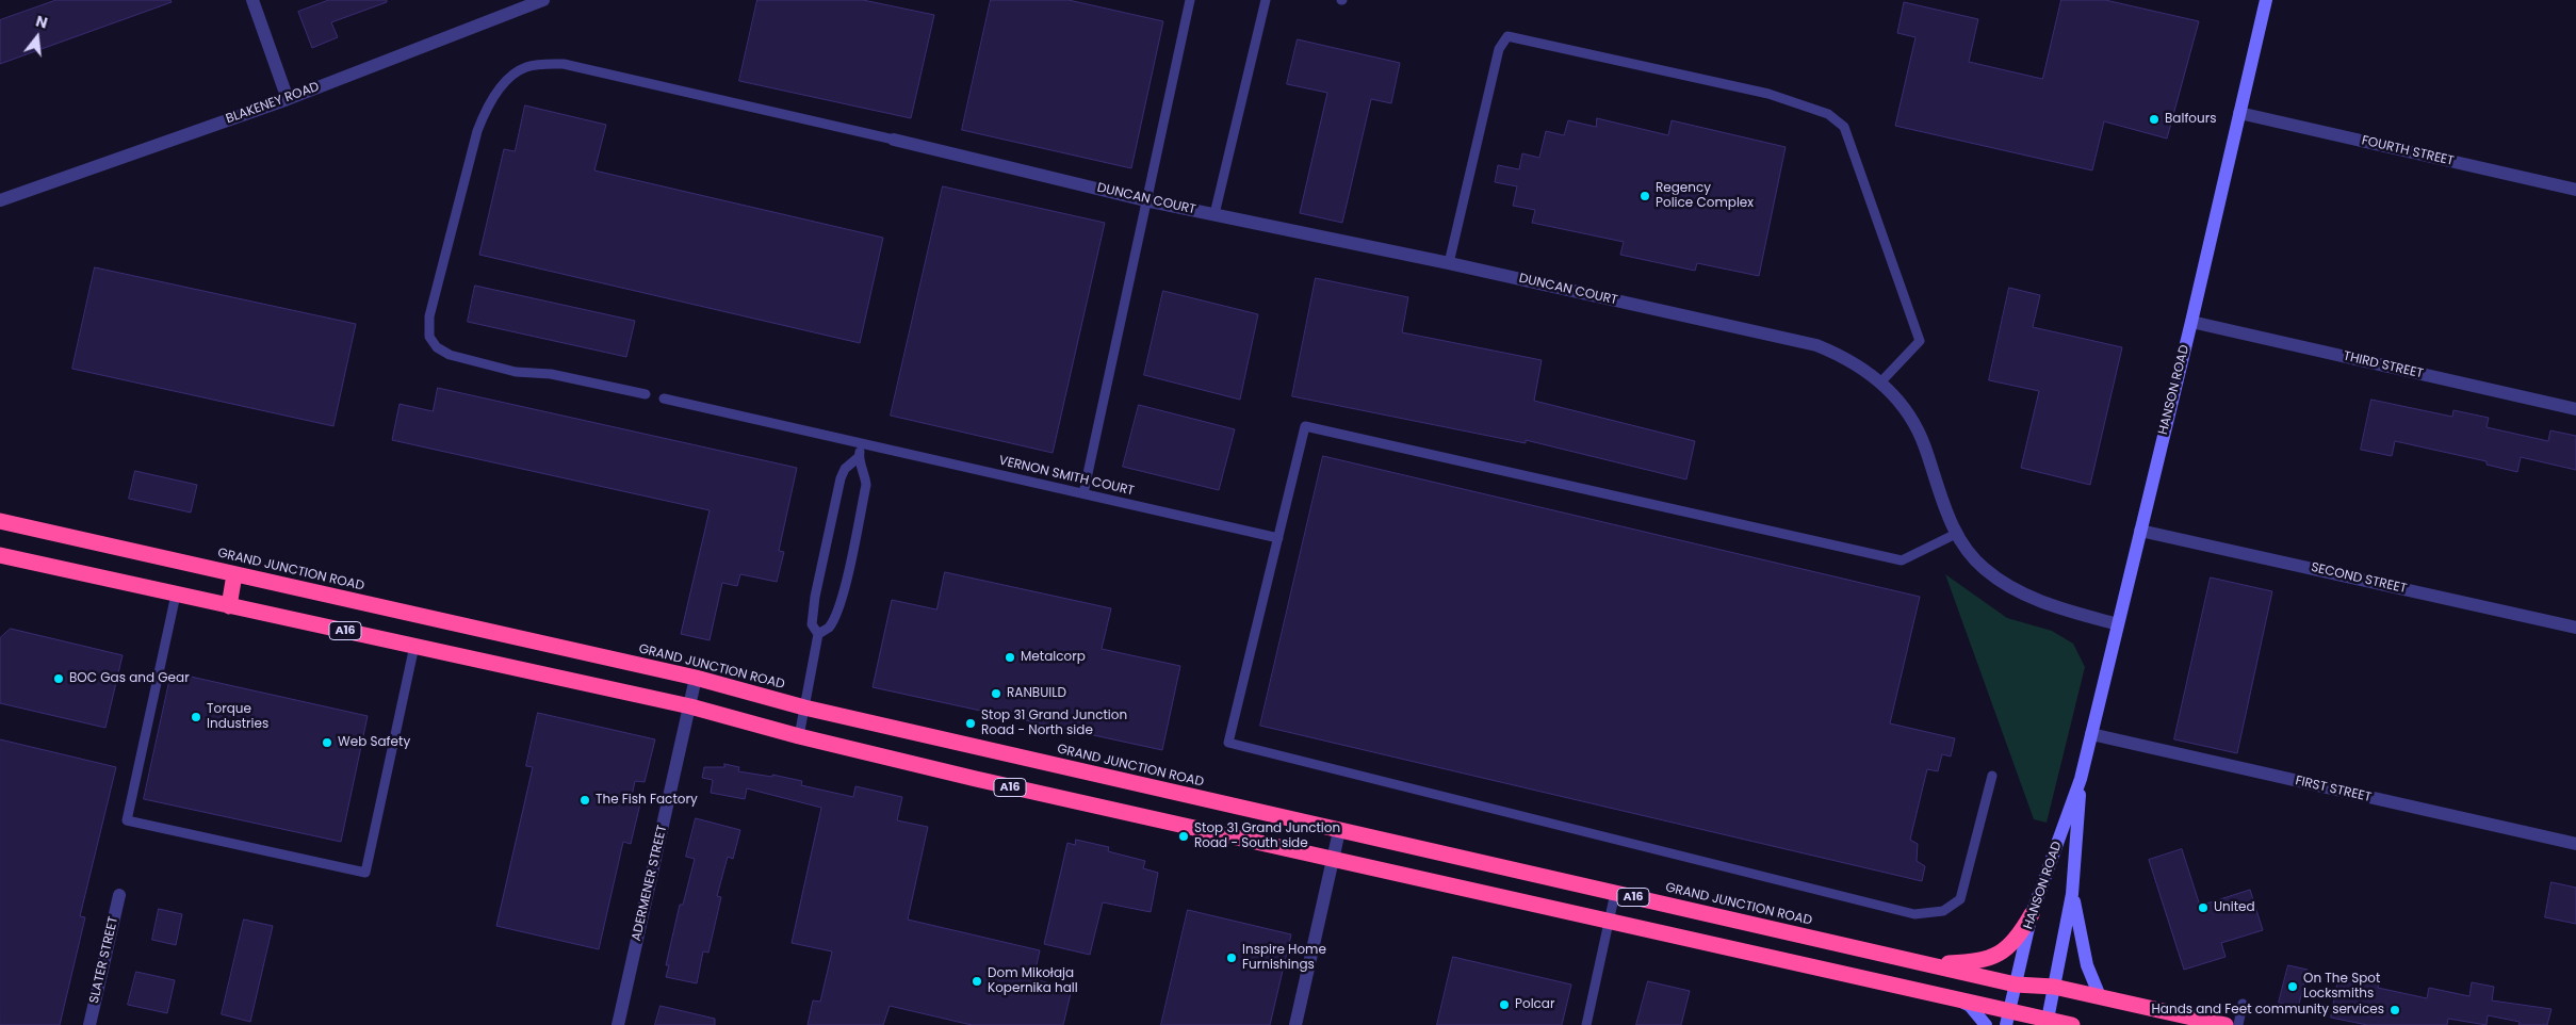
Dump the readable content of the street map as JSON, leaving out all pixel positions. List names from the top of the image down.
{
  "streets": {
    "highway": ["GRAND JUNCTION ROAD", "A16"],
    "main road": ["HANSON ROAD"],
    "street": [
      "BLAKENEY ROAD",
      "FOURTH STREET",
      "DUNCAN COURT",
      "THIRD STREET",
      "SECOND STREET",
      "FIRST STREET",
      "ADERMENER STREET",
      "SLATER STREET"
    ],
    "lane": ["VERNON SMITH COURT"]
  },
  "crossings": [
    ["FOURTH STREET", "HANSON ROAD"],
    ["DUNCAN COURT", "HANSON ROAD"],
    ["THIRD STREET", "HANSON ROAD"],
    ["HANSON ROAD", "GRAND JUNCTION ROAD"],
    ["HANSON ROAD", "SECOND STREET"],
    ["HANSON ROAD", "A16"],
    ["HANSON ROAD", "FIRST STREET"],
    ["GRAND JUNCTION ROAD", "ADERMENER STREET"],
    ["A16", "ADERMENER STREET"]
  ],
  "places": [
    "Balfours",
    "Regency Police Complex",
    "Metalcorp",
    "BOC Gas and Gear",
    "RANBUILD",
    "Torque Industries",
    "Stop 31 Grand Junction Road - North side",
    "Web Safety",
    "The Fish Factory",
    "Stop 31 Grand Junction Road - South side",
    "United",
    "Inspire Home Furnishings",
    "Dom Mikołaja Kopernika hall",
    "On The Spot Locksmiths",
    "Polcar",
    "Hands and Feet community services"
  ],
  "north": "top"
}
